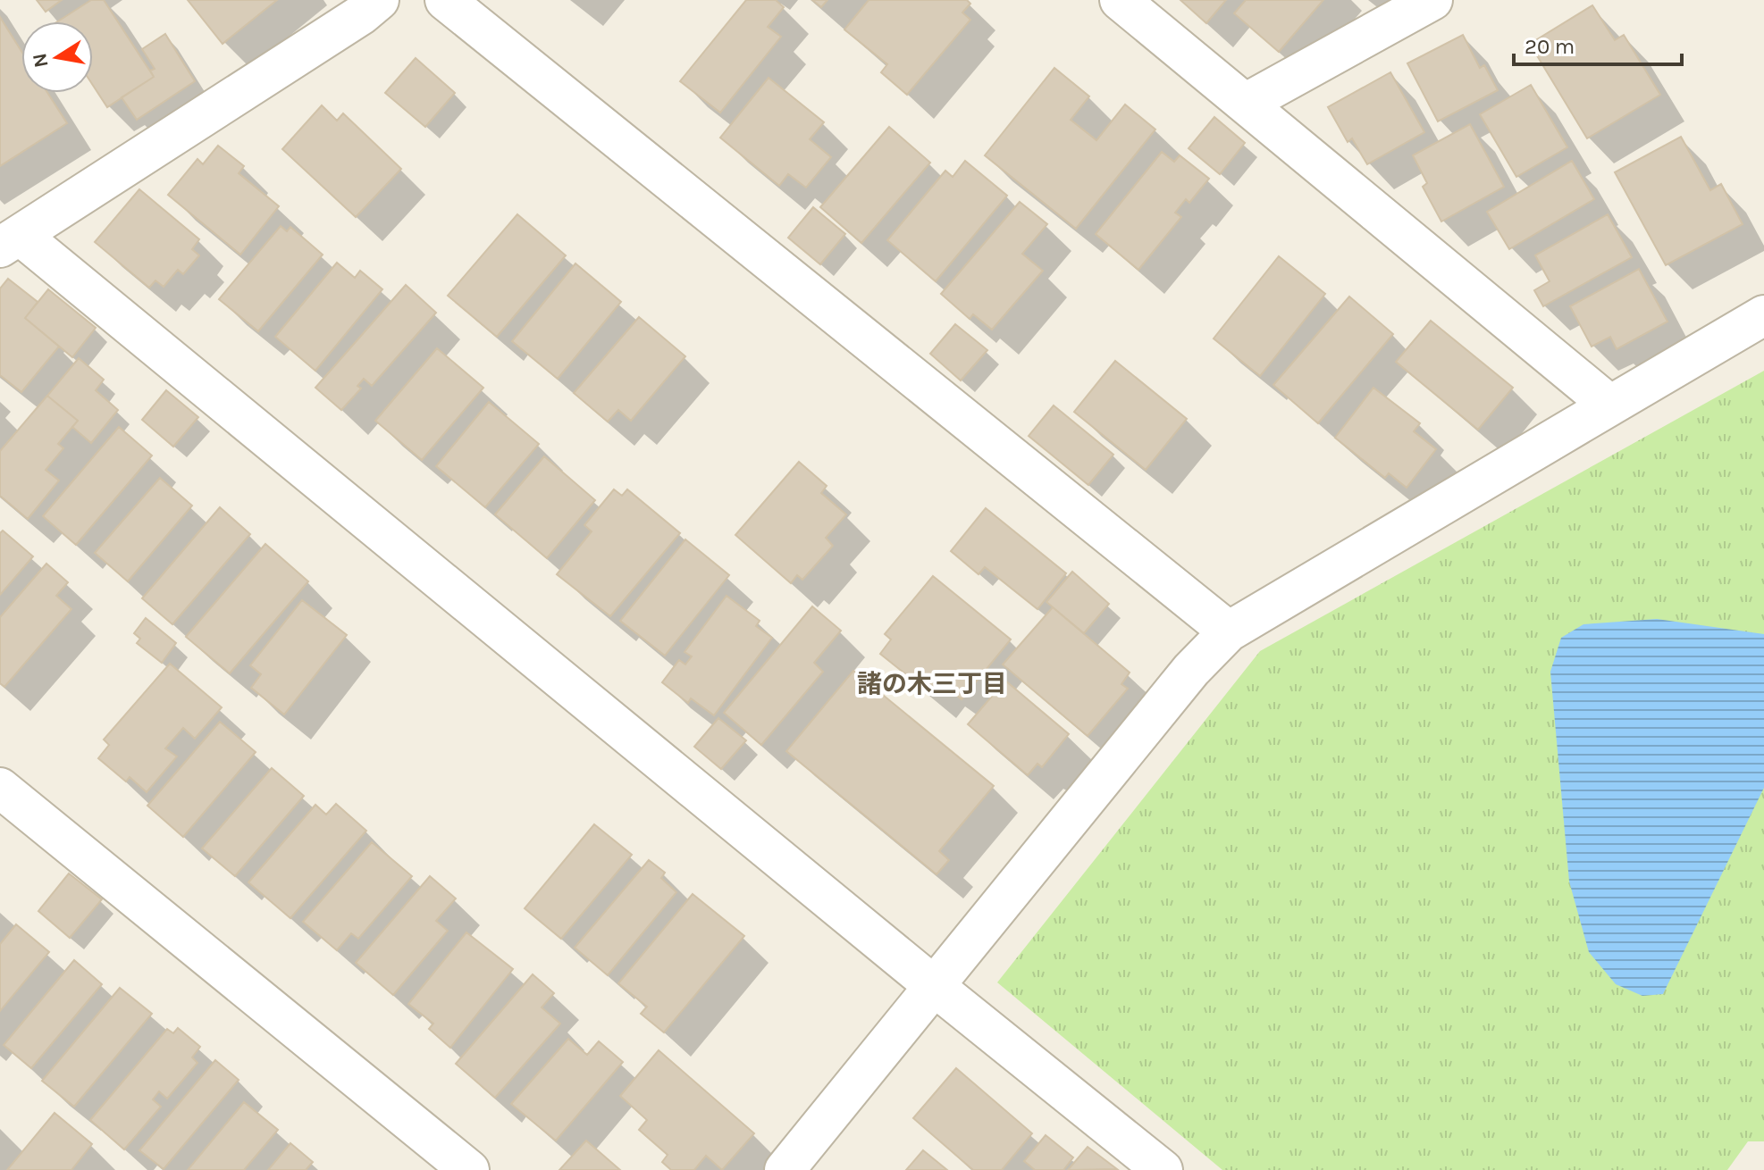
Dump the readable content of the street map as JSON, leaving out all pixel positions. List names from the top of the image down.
{
  "districts": ["諸の木三丁目"],
  "scale_bar": "20 m",
  "north": "left"
}
